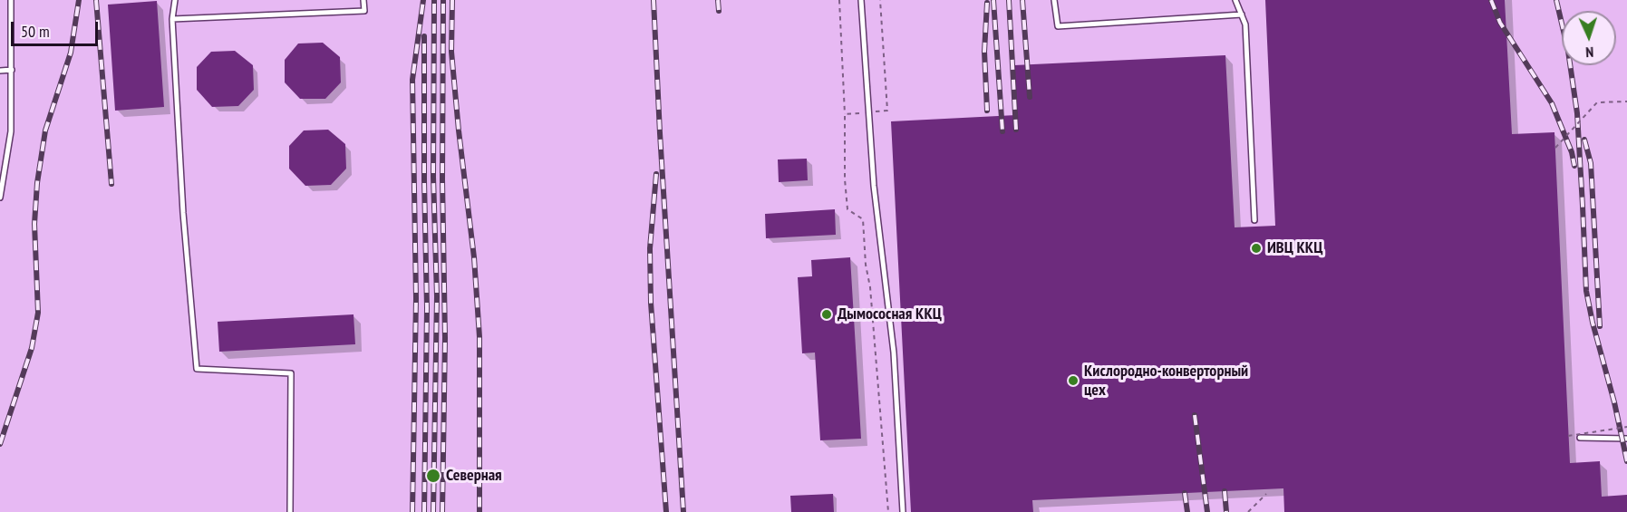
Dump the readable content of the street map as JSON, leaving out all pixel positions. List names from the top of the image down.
{
  "places": [
    "ИВЦ ККЦ",
    "Дымососная ККЦ",
    "Кислородно-конверторный цех",
    "Северная"
  ],
  "scale_bar": "50 m",
  "north": "bottom"
}
